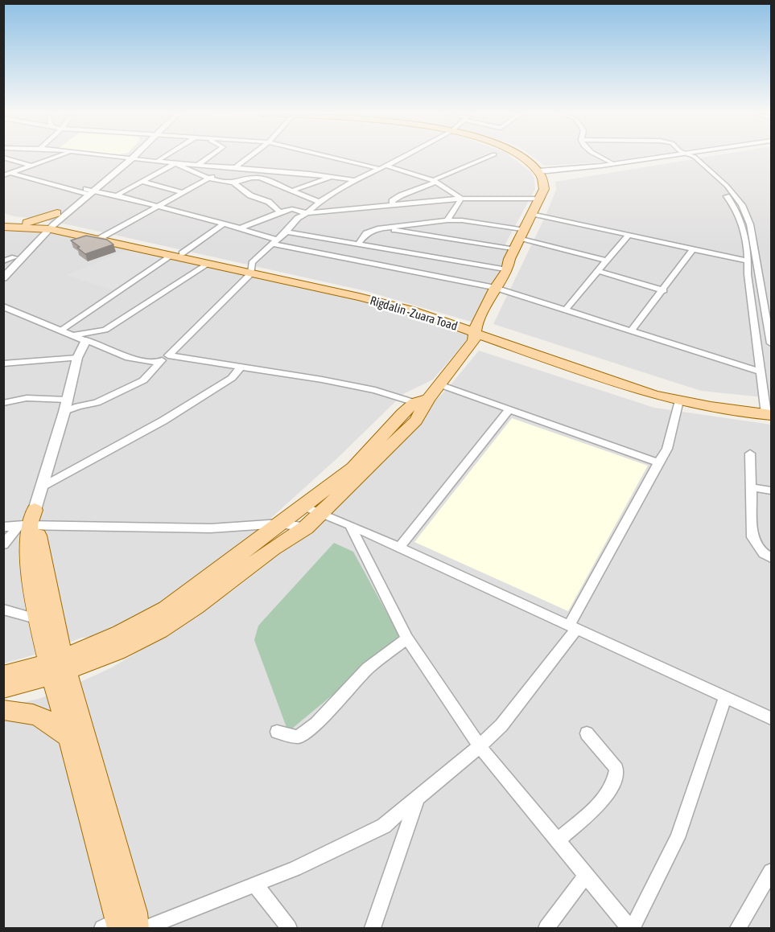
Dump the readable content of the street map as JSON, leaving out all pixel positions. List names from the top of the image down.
{
  "streets": {
    "main road": ["Rigdalin -Zuara Toad"]
  }
}
